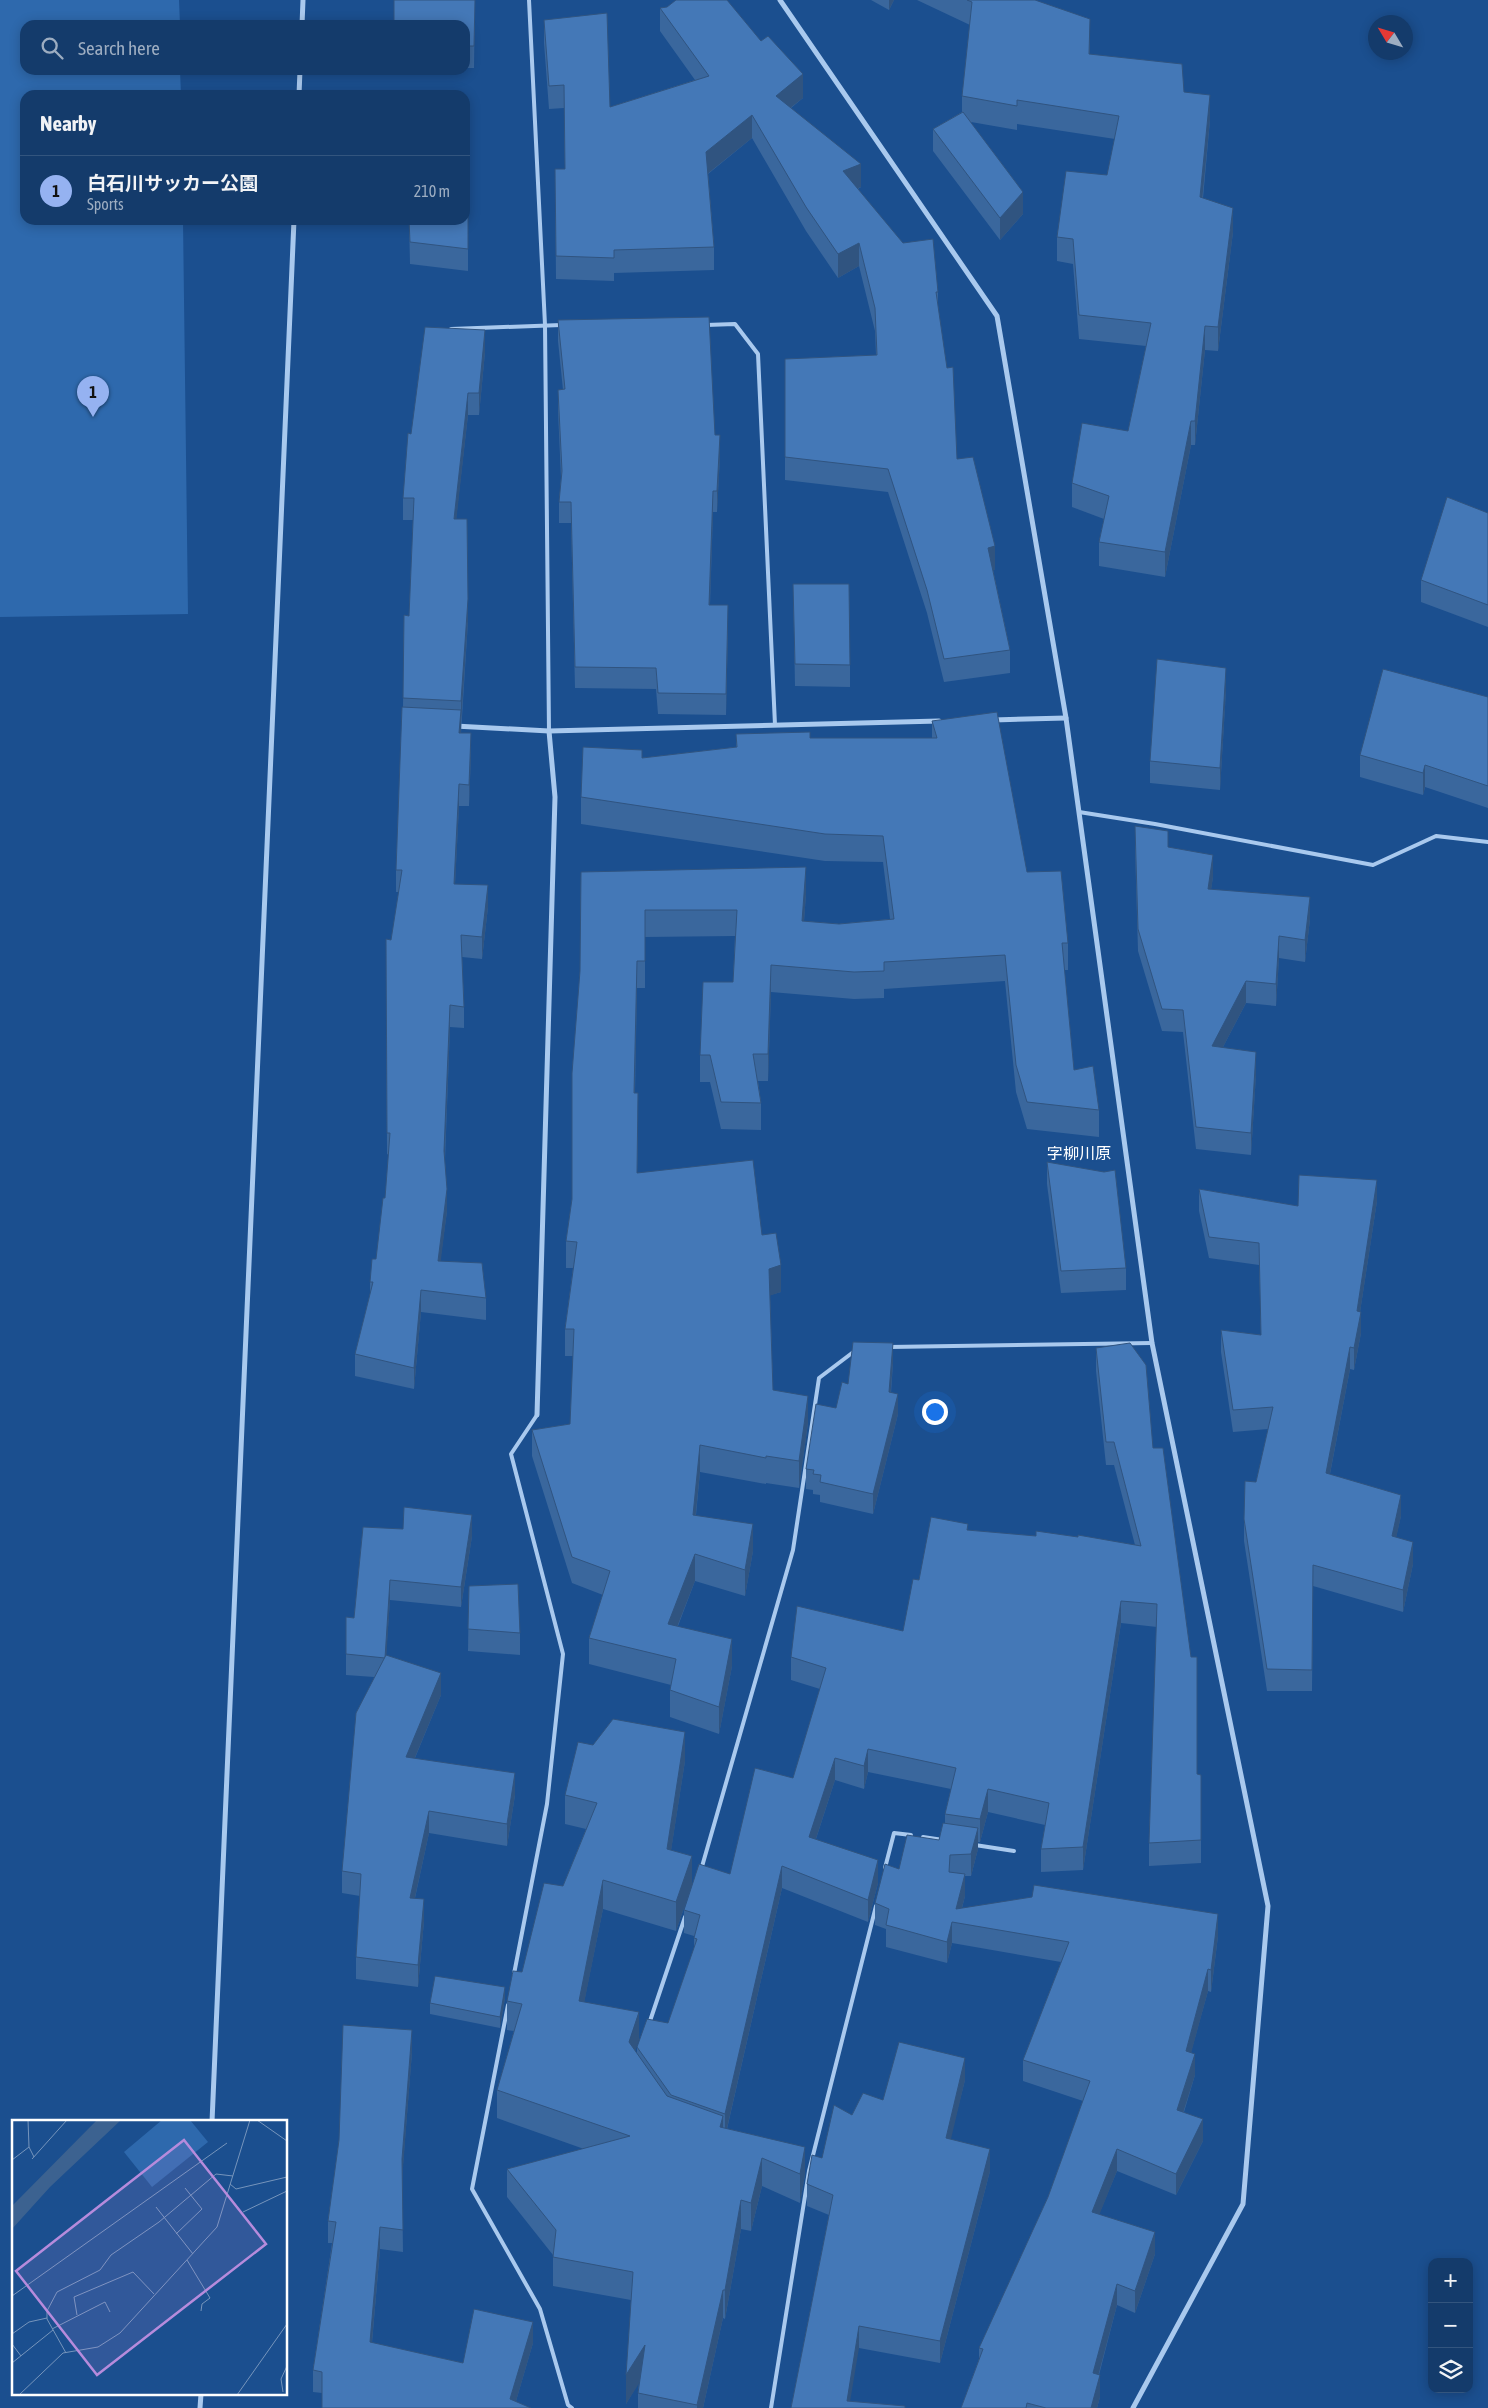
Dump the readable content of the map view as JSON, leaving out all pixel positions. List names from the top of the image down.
{
  "districts": ["字柳川原"],
  "north": "top left",
  "page": {
    "search": "Search here",
    "heading": "Nearby",
    "list": [
      {
        "mark": "1",
        "name": "白石川サッカー公園",
        "note": "Sports",
        "value": "210 m"
      }
    ],
    "pins": "1",
    "map_buttons": ["+", "−"]
  }
}
